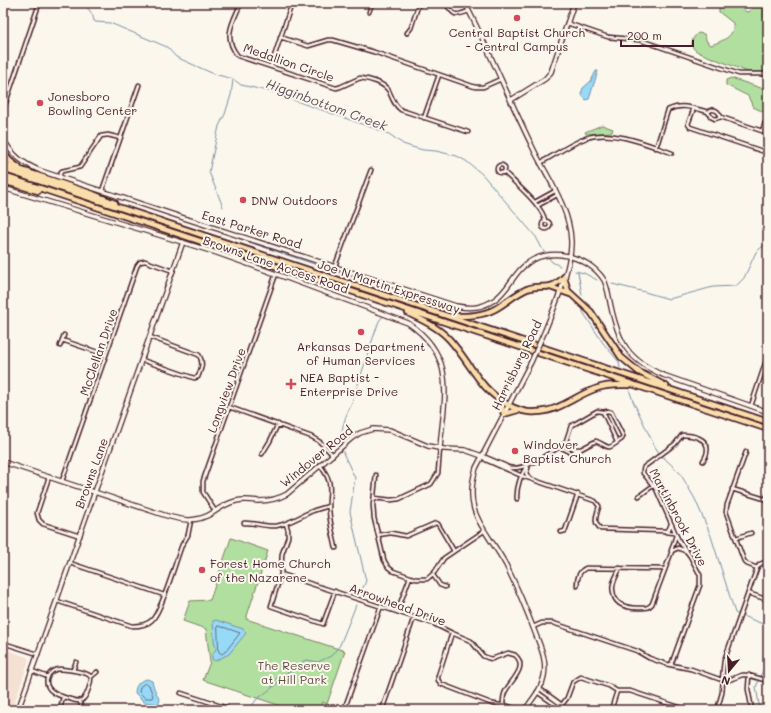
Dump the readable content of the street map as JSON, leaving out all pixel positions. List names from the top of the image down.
{
  "streets": {
    "highway": ["Joe N Martin Expressway"],
    "street": [
      "Medallion Circle",
      "East Parker Road",
      "Browns Lane Access Road",
      "McClellan Drive",
      "Harrisburg Road",
      "Longview Drive",
      "Windover Road",
      "Browns Lane",
      "Martinbrook Drive",
      "Arrowhead Drive"
    ]
  },
  "crossings": [
    ["East Parker Road", "Harrisburg Road"],
    ["Browns Lane Access Road", "Longview Drive"],
    ["Browns Lane Access Road", "Windover Road"],
    ["Browns Lane Access Road", "Browns Lane"],
    ["McClellan Drive", "Windover Road"],
    ["McClellan Drive", "Browns Lane"],
    ["Harrisburg Road", "Windover Road"],
    ["Longview Drive", "Windover Road"],
    ["Windover Road", "Browns Lane"],
    ["Windover Road", "Martinbrook Drive"]
  ],
  "water": ["Higginbottom Creek"],
  "parks": ["The Reserve at Hill Park"],
  "places": {
    "other": [
      "Central Baptist Church - Central Campus",
      "Jonesboro Bowling Center",
      "DNW Outdoors",
      "Arkansas Department of Human Services",
      "Windover Baptist Church",
      "Forest Home Church of the Nazarene"
    ],
    "health": ["NEA Baptist - Enterprise Drive"]
  },
  "scale_bar": "200 m",
  "north": "bottom"
}
